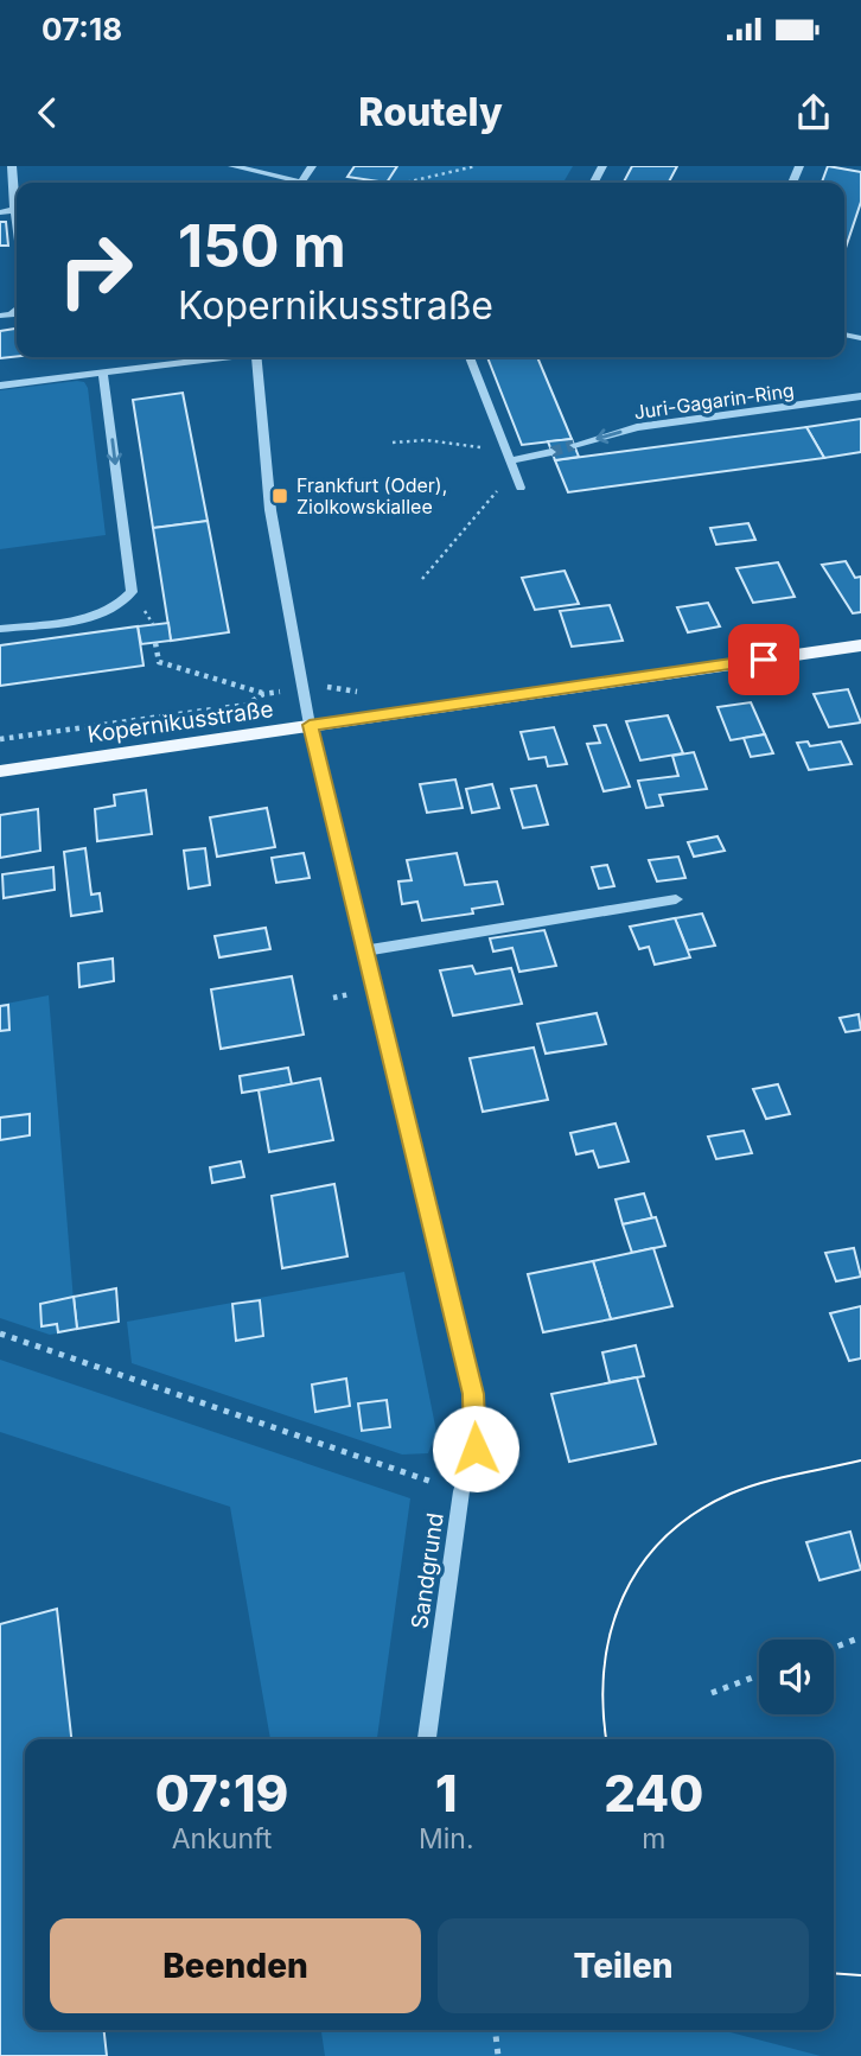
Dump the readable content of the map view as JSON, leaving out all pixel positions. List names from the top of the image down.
{
  "streets": {
    "main road": ["Kopernikusstraße"],
    "street": ["Juri-Gagarin-Ring", "Sandgrund"]
  },
  "crossings": [
    ["Kopernikusstraße", "Sandgrund"]
  ],
  "one_way": ["Juri-Gagarin-Ring"],
  "places": {
    "transit": ["Frankfurt (Oder), Ziolkowskiallee"]
  },
  "page": {
    "status": "07:18",
    "header": "Routely",
    "turn": ["150 m", "Kopernikusstraße"],
    "eta": [
      "07:19",
      "Ankunft",
      "1",
      "Min.",
      "240",
      "m"
    ],
    "buttons": ["Beenden", "Teilen"]
  }
}
